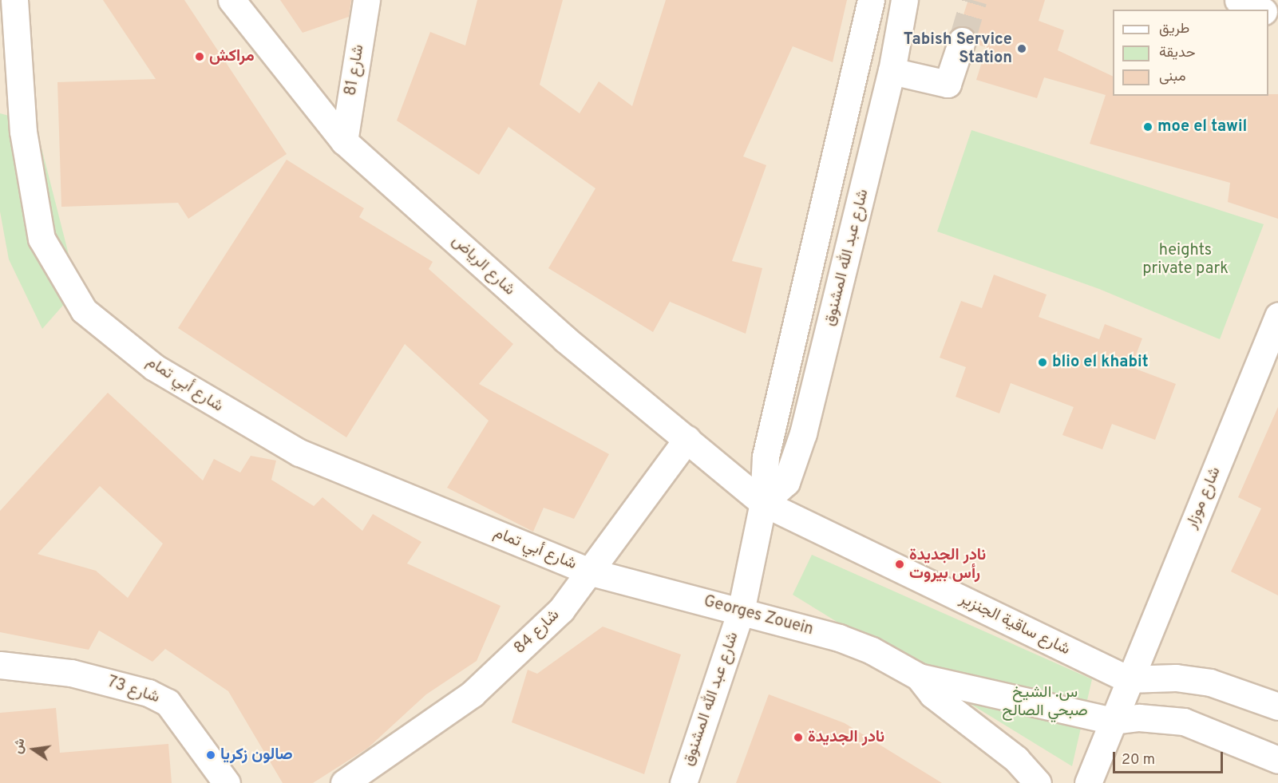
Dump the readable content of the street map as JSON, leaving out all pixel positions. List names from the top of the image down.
{
  "streets": {
    "street": [
      "شارع 81",
      "شارع عبد الله المشنوق",
      "شارع الرياض",
      "شارع أبي تمام",
      "شارع موزار",
      "Georges Zouein",
      "شارع ساقية الجنزير",
      "شارع 84",
      "شارع 73"
    ]
  },
  "crossings": [
    ["شارع 81", "شارع الرياض"],
    ["شارع عبد الله المشنوق", "شارع الرياض"],
    ["شارع عبد الله المشنوق", "Georges Zouein"],
    ["شارع عبد الله المشنوق", "شارع ساقية الجنزير"],
    ["شارع الرياض", "شارع ساقية الجنزير"],
    ["شارع الرياض", "شارع 84"],
    ["شارع أبي تمام", "Georges Zouein"],
    ["شارع أبي تمام", "شارع 84"],
    ["شارع موزار", "Georges Zouein"],
    ["شارع موزار", "شارع ساقية الجنزير"],
    ["Georges Zouein", "شارع 84"]
  ],
  "parks": ["heights private park", "س. الشيخ صبحي الصالح"],
  "places": [
    "Tabish Service Station",
    "مراكش",
    "moe el tawil",
    "blio el khabit",
    "نادر الجديدة رأس بيروت",
    "نادر الجديدة",
    "صالون زكريا"
  ],
  "legend": ["طريق", "حديقة", "مبنى"],
  "scale_bar": "20 m",
  "north": "left"
}
